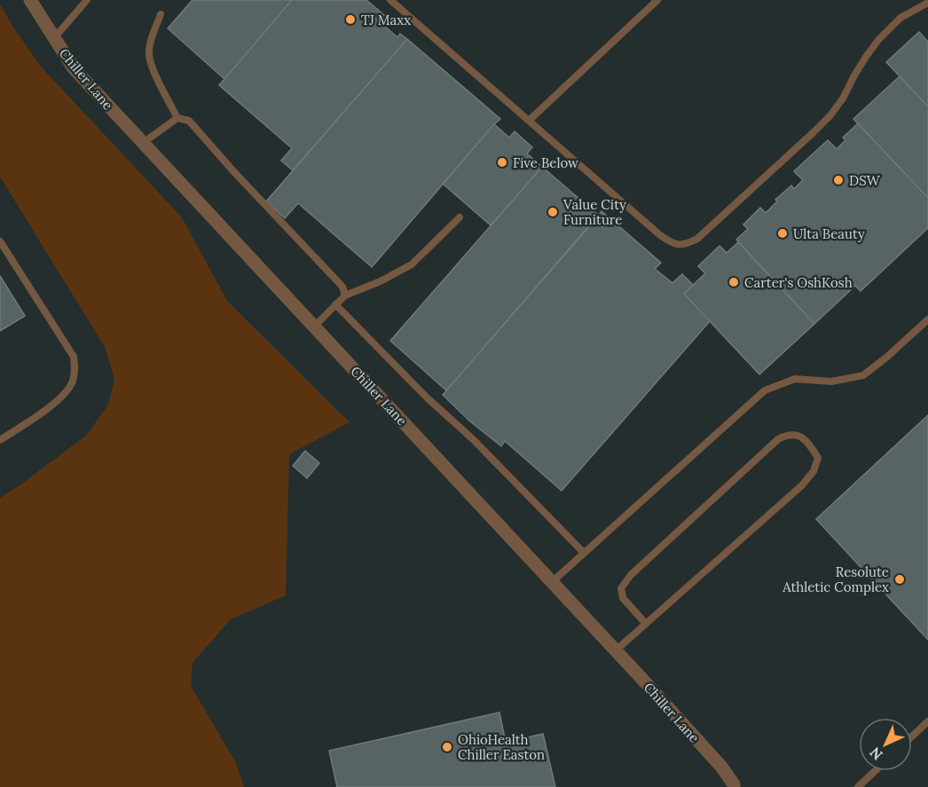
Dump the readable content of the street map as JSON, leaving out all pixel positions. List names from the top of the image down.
{
  "streets": {
    "street": ["Chiller Lane"]
  },
  "places": [
    "TJ Maxx",
    "Five Below",
    "DSW",
    "Value City Furniture",
    "Ulta Beauty",
    "Carter's OshKosh",
    "Resolute Athletic Complex",
    "OhioHealth Chiller Easton"
  ],
  "north": "bottom left"
}
